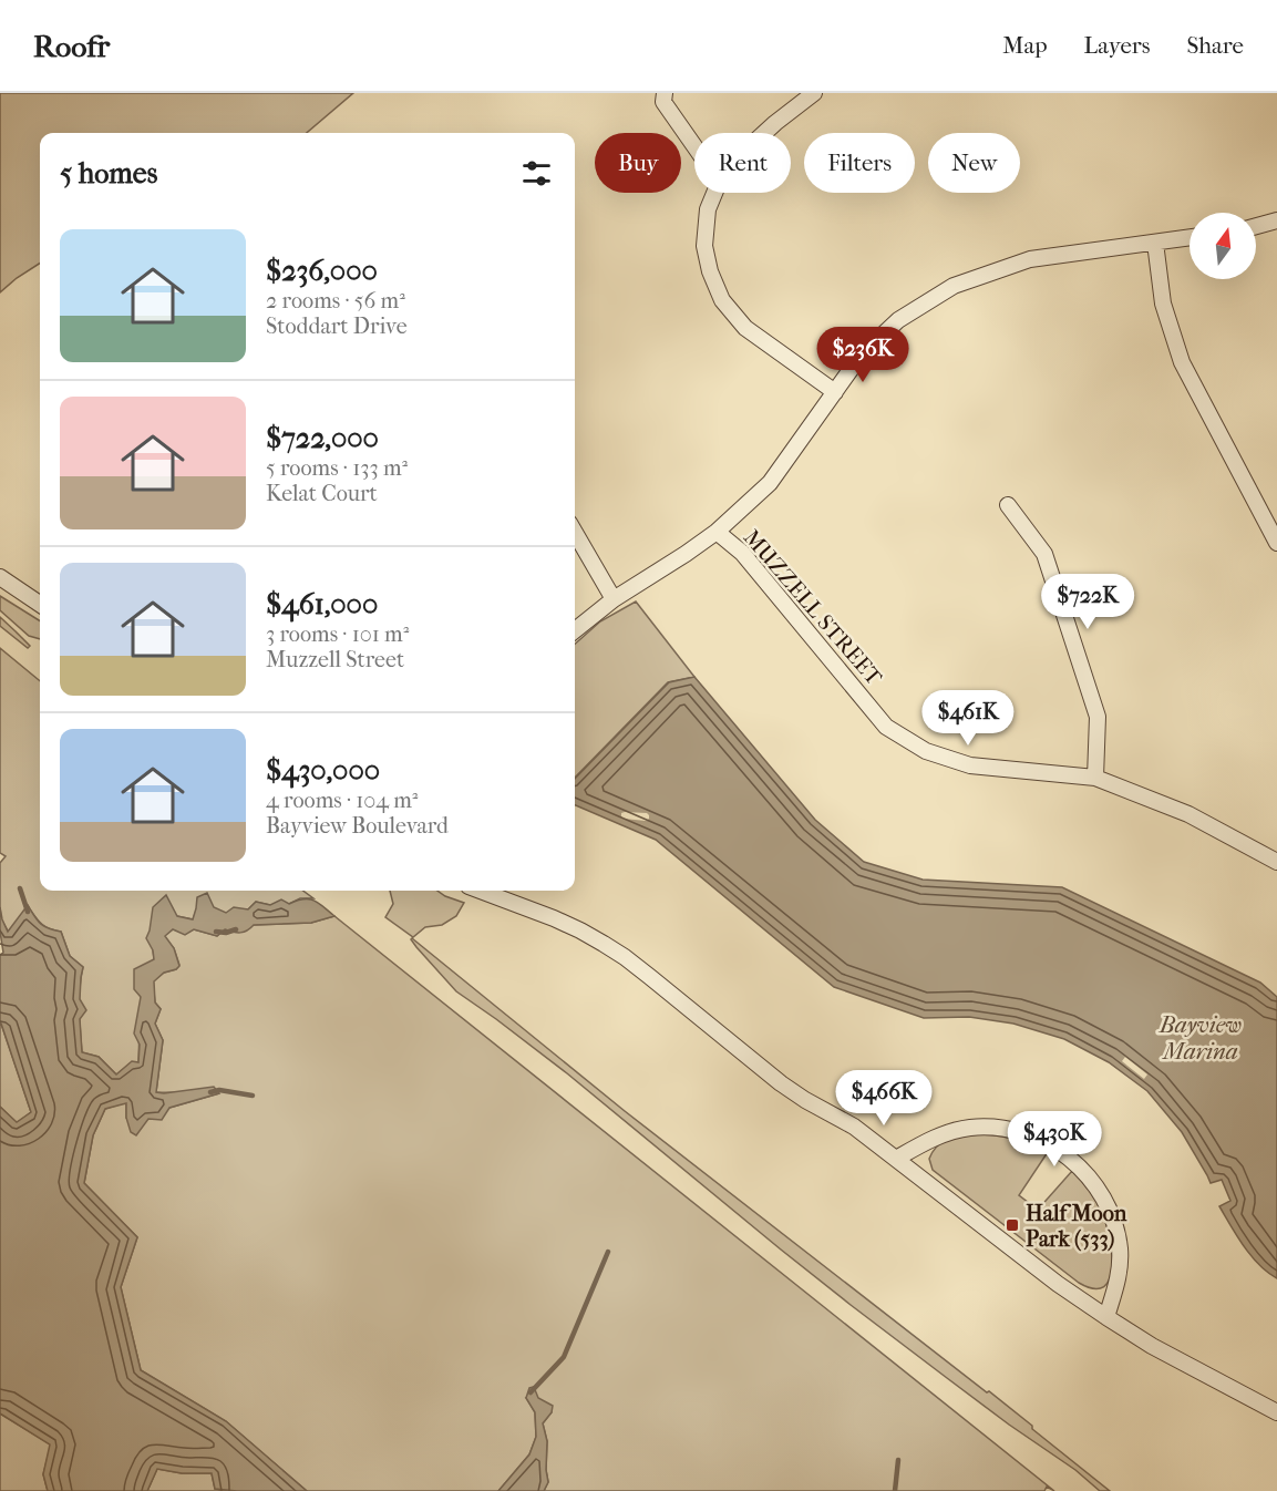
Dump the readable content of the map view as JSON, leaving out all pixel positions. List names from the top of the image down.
{
  "streets": {
    "street": ["MUZZELL STREET"]
  },
  "water": ["Bayview Marina"],
  "places": {
    "transit": ["Half Moon Park (533)"]
  },
  "north": "top",
  "page": {
    "header": "Roofr",
    "nav": ["Map", "Layers", "Share"],
    "chip": [
      "Buy",
      "Rent",
      "Filters",
      "New"
    ],
    "heading": "5 homes",
    "list": [
      {
        "name": "$236,000",
        "note": "2 rooms · 56 m² · Stoddart Drive"
      },
      {
        "name": "$722,000",
        "note": "5 rooms · 133 m² · Kelat Court"
      },
      {
        "name": "$461,000",
        "note": "3 rooms · 101 m² · Muzzell Street"
      },
      {
        "name": "$430,000",
        "note": "4 rooms · 104 m² · Bayview Boulevard"
      }
    ],
    "price": [
      "$236K",
      "$722K",
      "$461K",
      "$466K",
      "$430K"
    ]
  }
}
